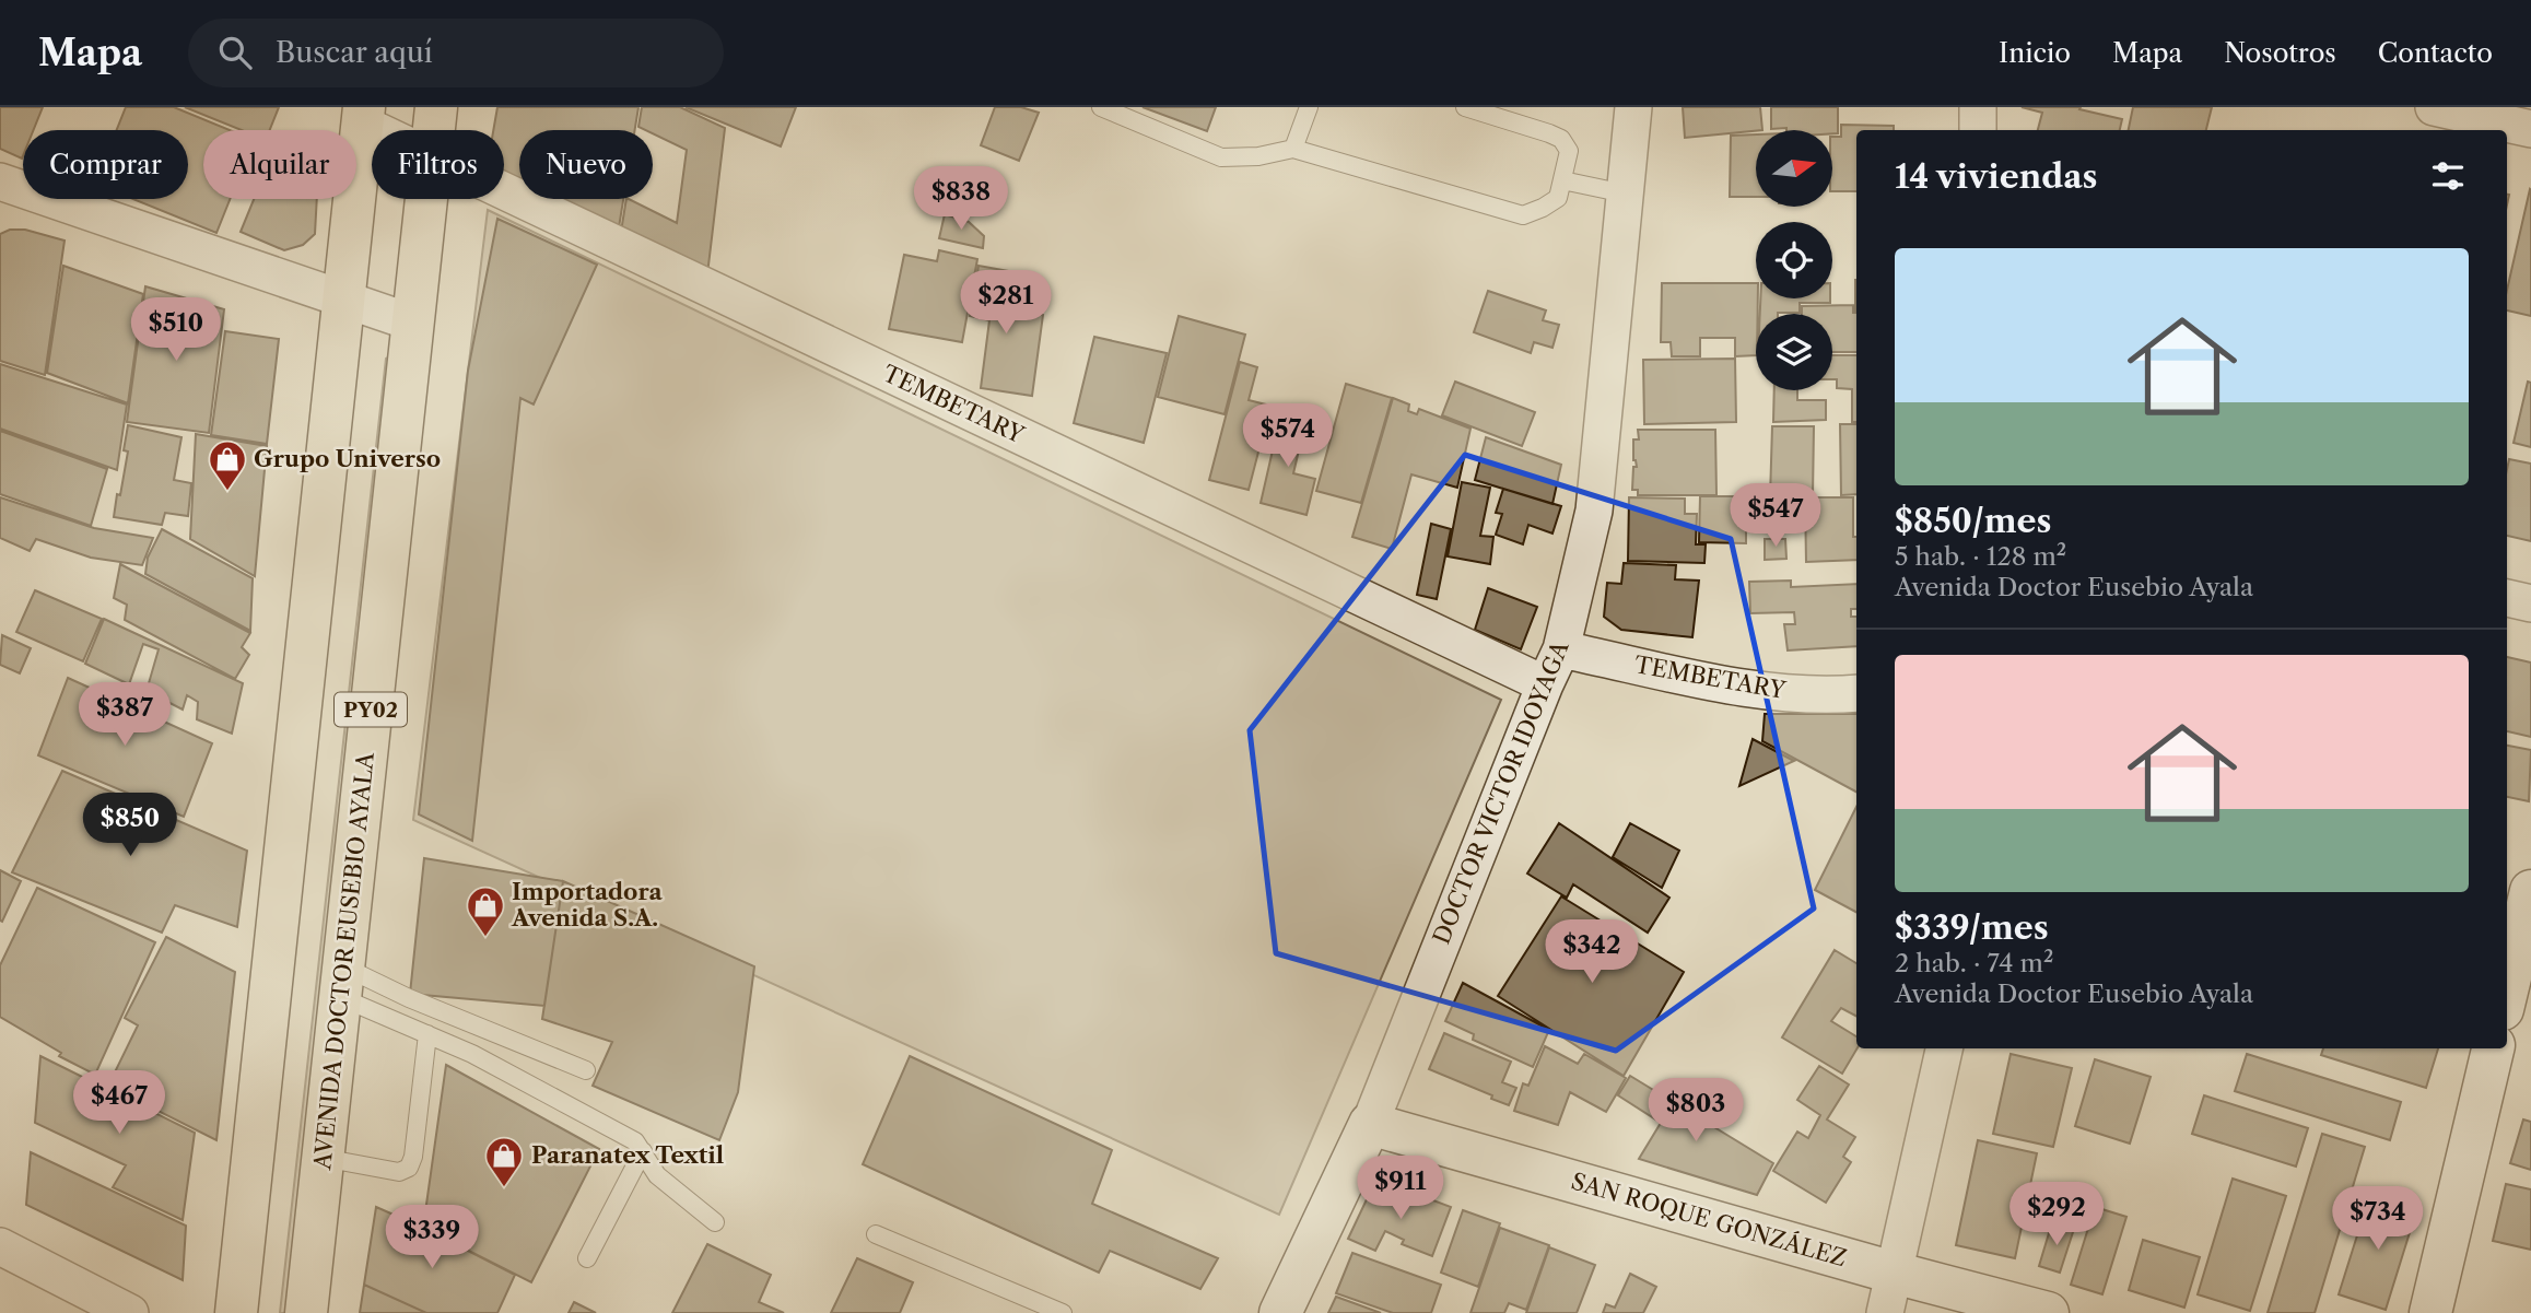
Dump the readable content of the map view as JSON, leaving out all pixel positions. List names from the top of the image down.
{
  "streets": {
    "highway": ["PY02", "AVENIDA DOCTOR EUSEBIO AYALA"],
    "street": ["TEMBETARY", "DOCTOR VICTOR IDOYAGA", "SAN ROQUE GONZÁLEZ"]
  },
  "crossings": [
    ["TEMBETARY", "PY02"],
    ["TEMBETARY", "DOCTOR VICTOR IDOYAGA"],
    ["DOCTOR VICTOR IDOYAGA", "SAN ROQUE GONZÁLEZ"]
  ],
  "places": {
    "shop": ["Grupo Universo", "Importadora Avenida S.A.", "Paranatex Textil"]
  },
  "north": "right",
  "page": {
    "header": "Mapa",
    "search": "Buscar aquí",
    "nav": [
      "Inicio",
      "Mapa",
      "Nosotros",
      "Contacto"
    ],
    "chip": [
      "Comprar",
      "Alquilar",
      "Filtros",
      "Nuevo"
    ],
    "heading": "14 viviendas",
    "price": [
      "$838",
      "$281",
      "$510",
      "$574",
      "$547",
      "$387",
      "$850",
      "$342",
      "$467",
      "$803",
      "$911",
      "$292",
      "$734",
      "$339"
    ],
    "list": [
      {
        "name": "$850/mes",
        "note": "5 hab. · 128 m² · Avenida Doctor Eusebio Ayala"
      },
      {
        "name": "$339/mes",
        "note": "2 hab. · 74 m² · Avenida Doctor Eusebio Ayala"
      }
    ]
  }
}
